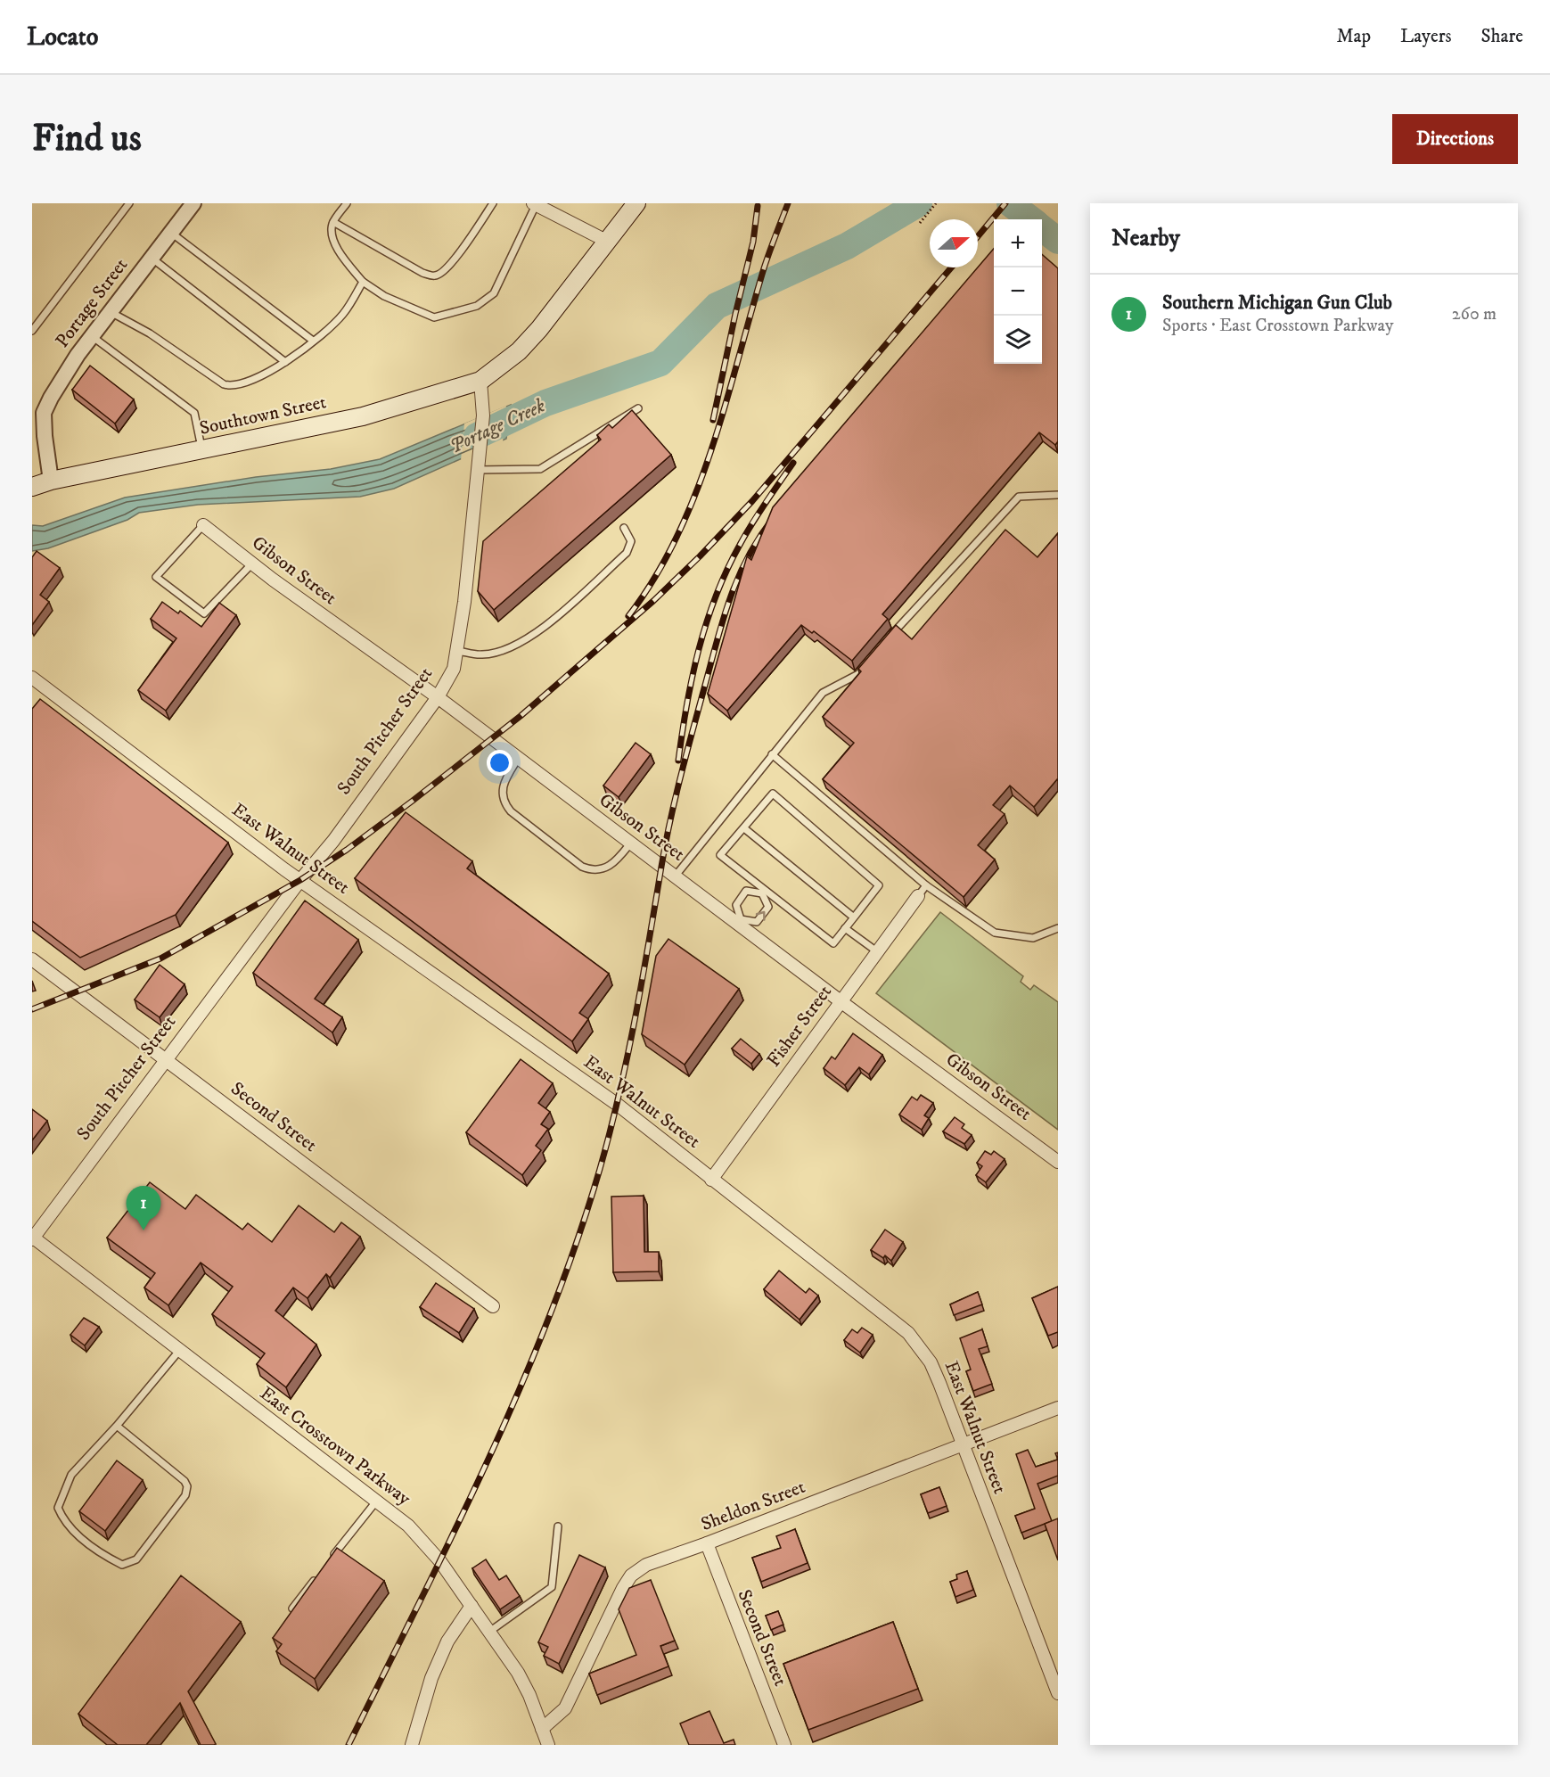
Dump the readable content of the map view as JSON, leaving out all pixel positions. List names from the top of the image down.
{
  "streets": {
    "main road": ["Southtown Street"],
    "street": [
      "Portage Street",
      "Gibson Street",
      "South Pitcher Street",
      "East Walnut Street",
      "Fisher Street",
      "Second Street",
      "East Crosstown Parkway",
      "Sheldon Street"
    ]
  },
  "crossings": [
    ["Portage Street", "Southtown Street"],
    ["Southtown Street", "South Pitcher Street"],
    ["Gibson Street", "South Pitcher Street"],
    ["Gibson Street", "Fisher Street"],
    ["South Pitcher Street", "East Walnut Street"],
    ["South Pitcher Street", "Second Street"],
    ["South Pitcher Street", "East Crosstown Parkway"],
    ["East Walnut Street", "Fisher Street"],
    ["East Walnut Street", "Sheldon Street"],
    ["Second Street", "Sheldon Street"],
    ["East Crosstown Parkway", "Sheldon Street"]
  ],
  "water": ["Portage Creek"],
  "north": "right",
  "page": {
    "header": "Locato",
    "nav": ["Map", "Layers", "Share"],
    "buttons": "Directions",
    "title": "Find us",
    "heading": "Nearby",
    "map_buttons": ["+", "−"],
    "list": [
      {
        "mark": "1",
        "name": "Southern Michigan Gun Club",
        "note": "Sports · East Crosstown Parkway",
        "value": "260 m"
      }
    ],
    "pins": "1"
  }
}
